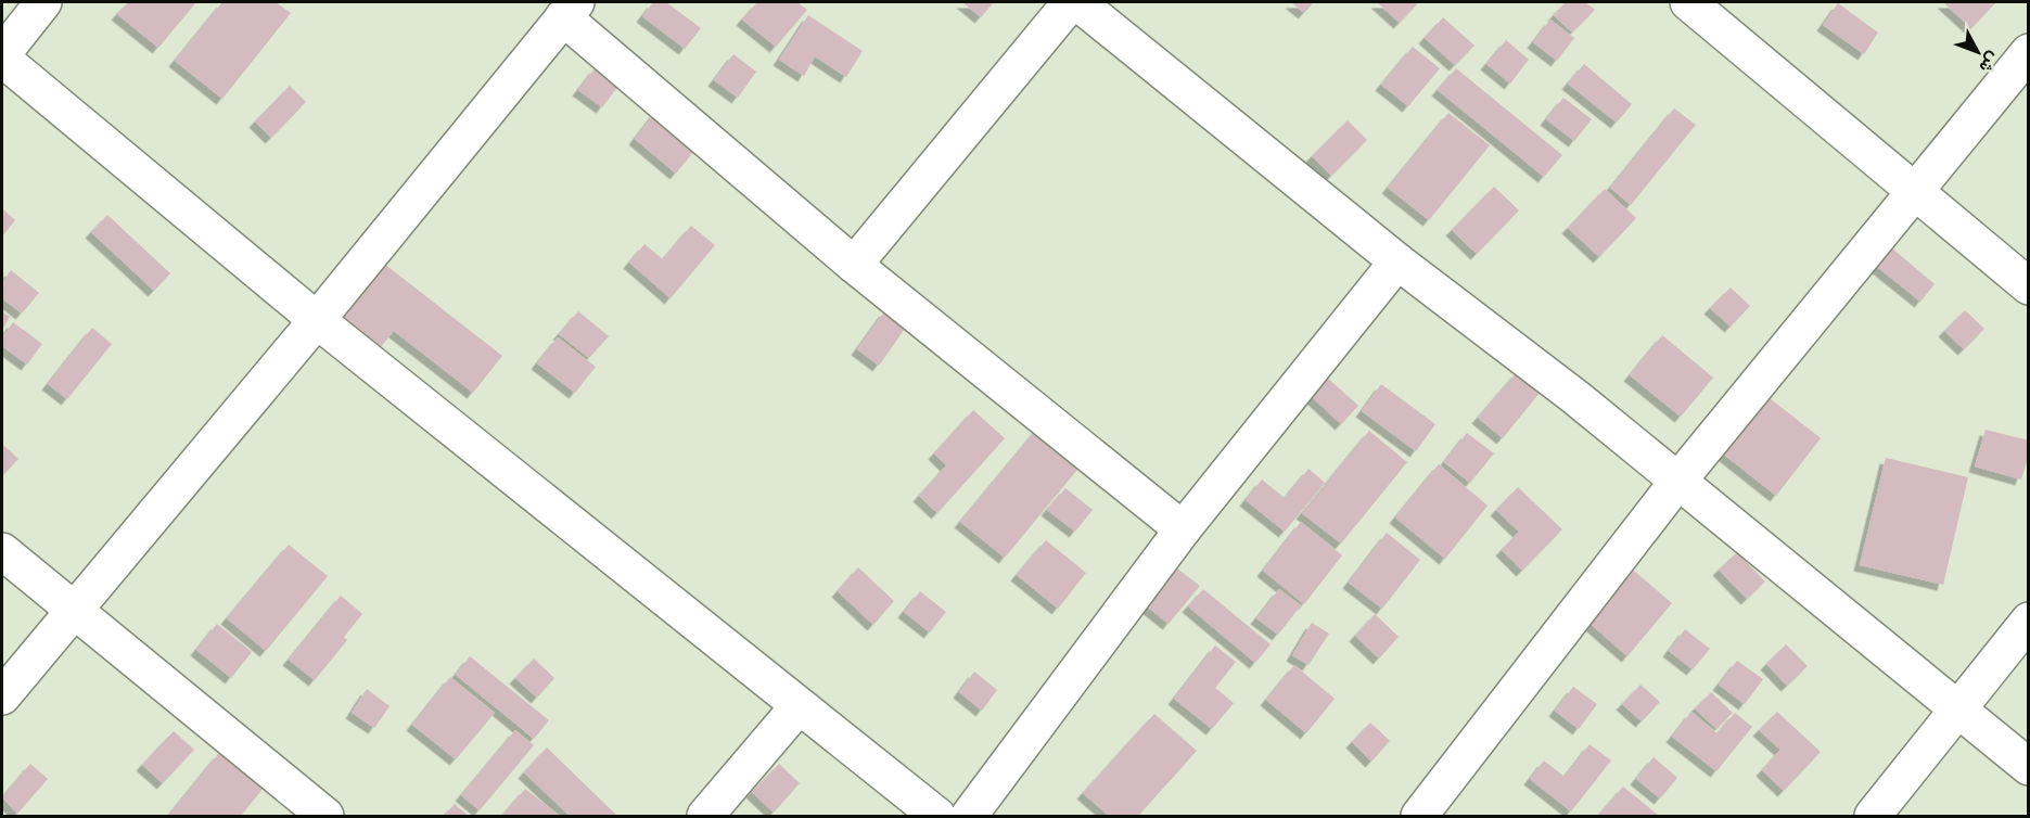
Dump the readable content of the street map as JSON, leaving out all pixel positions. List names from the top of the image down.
{
  "north": "bottom right"
}
